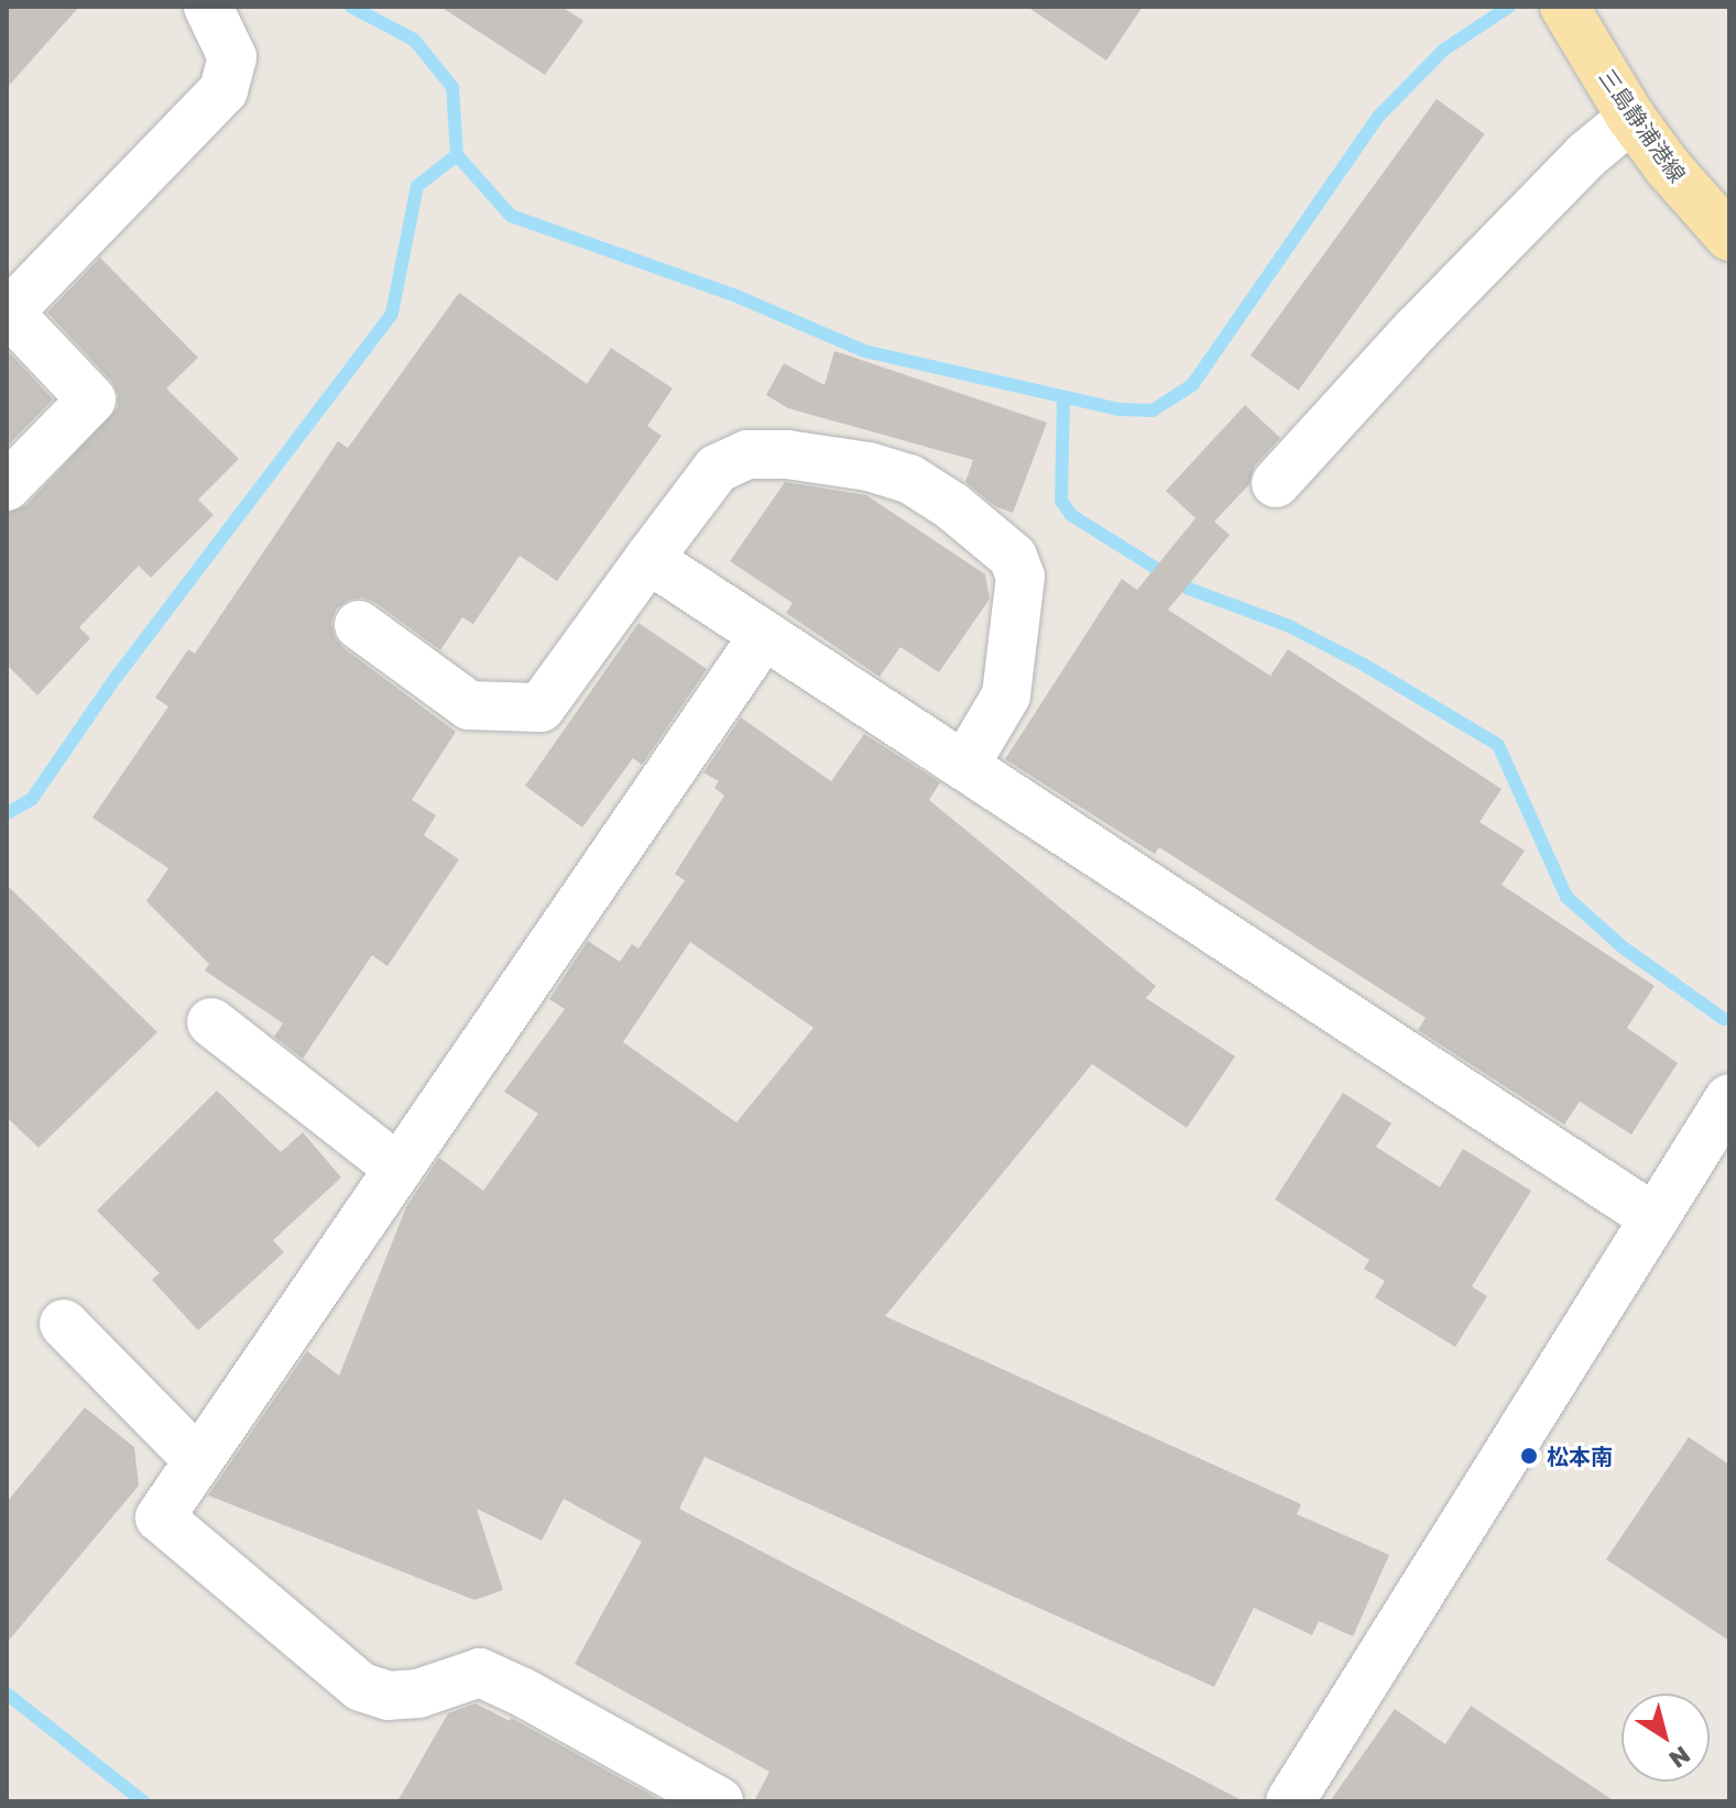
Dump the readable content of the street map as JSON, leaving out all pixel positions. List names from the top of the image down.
{
  "streets": {
    "main road": ["三島静浦港線"]
  },
  "places": ["松本南"],
  "north": "bottom right"
}
